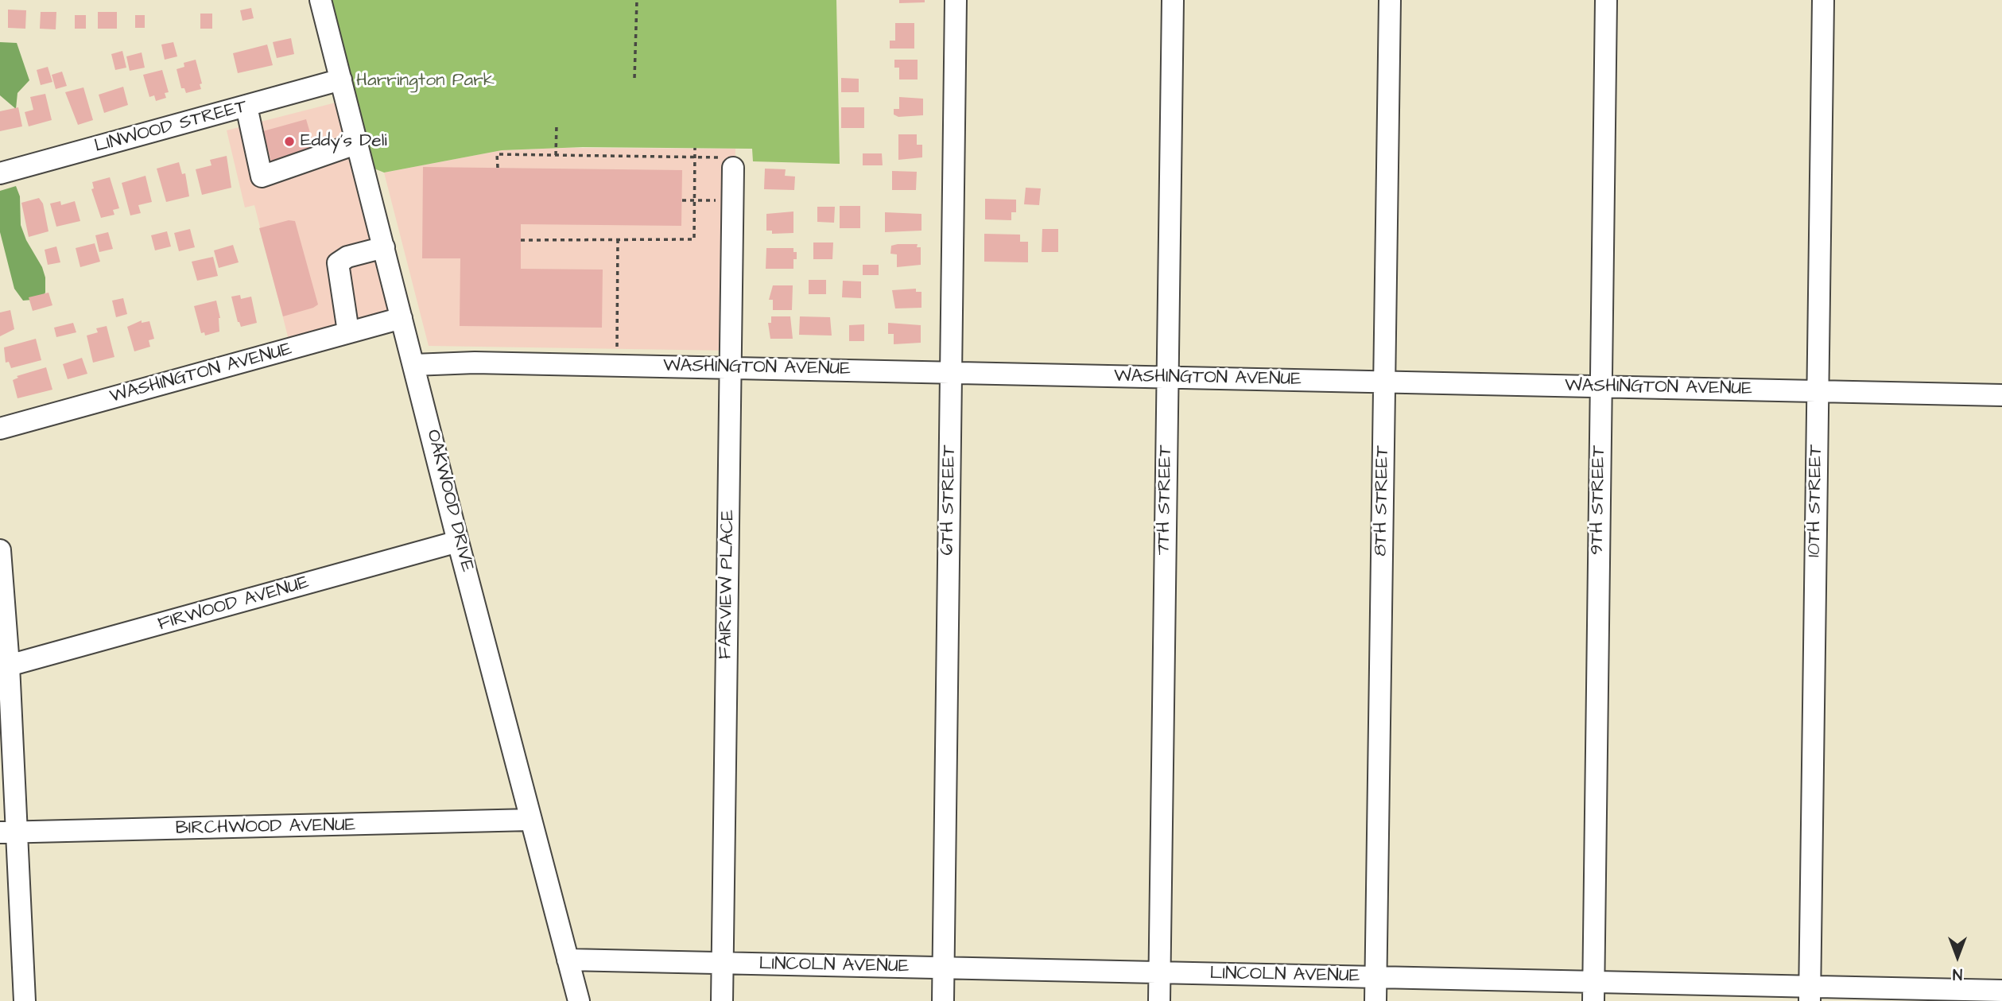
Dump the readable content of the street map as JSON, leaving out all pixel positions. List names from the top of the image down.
{
  "streets": {
    "street": [
      "LINWOOD STREET",
      "WASHINGTON AVENUE",
      "6TH STREET",
      "7TH STREET",
      "9TH STREET",
      "OAKWOOD DRIVE",
      "8TH STREET",
      "10TH STREET",
      "FAIRVIEW PLACE",
      "FIRWOOD AVENUE",
      "BIRCHWOOD AVENUE",
      "LINCOLN AVENUE"
    ]
  },
  "crossings": [
    ["LINWOOD STREET", "OAKWOOD DRIVE"],
    ["WASHINGTON AVENUE", "6TH STREET"],
    ["WASHINGTON AVENUE", "7TH STREET"],
    ["WASHINGTON AVENUE", "9TH STREET"],
    ["WASHINGTON AVENUE", "OAKWOOD DRIVE"],
    ["WASHINGTON AVENUE", "8TH STREET"],
    ["WASHINGTON AVENUE", "10TH STREET"],
    ["WASHINGTON AVENUE", "FAIRVIEW PLACE"],
    ["6TH STREET", "LINCOLN AVENUE"],
    ["7TH STREET", "LINCOLN AVENUE"],
    ["9TH STREET", "LINCOLN AVENUE"],
    ["OAKWOOD DRIVE", "FIRWOOD AVENUE"],
    ["OAKWOOD DRIVE", "BIRCHWOOD AVENUE"],
    ["OAKWOOD DRIVE", "LINCOLN AVENUE"],
    ["8TH STREET", "LINCOLN AVENUE"],
    ["10TH STREET", "LINCOLN AVENUE"],
    ["FAIRVIEW PLACE", "LINCOLN AVENUE"]
  ],
  "parks": ["Harrington Park"],
  "places": ["Eddy's Deli"],
  "north": "bottom"
}
